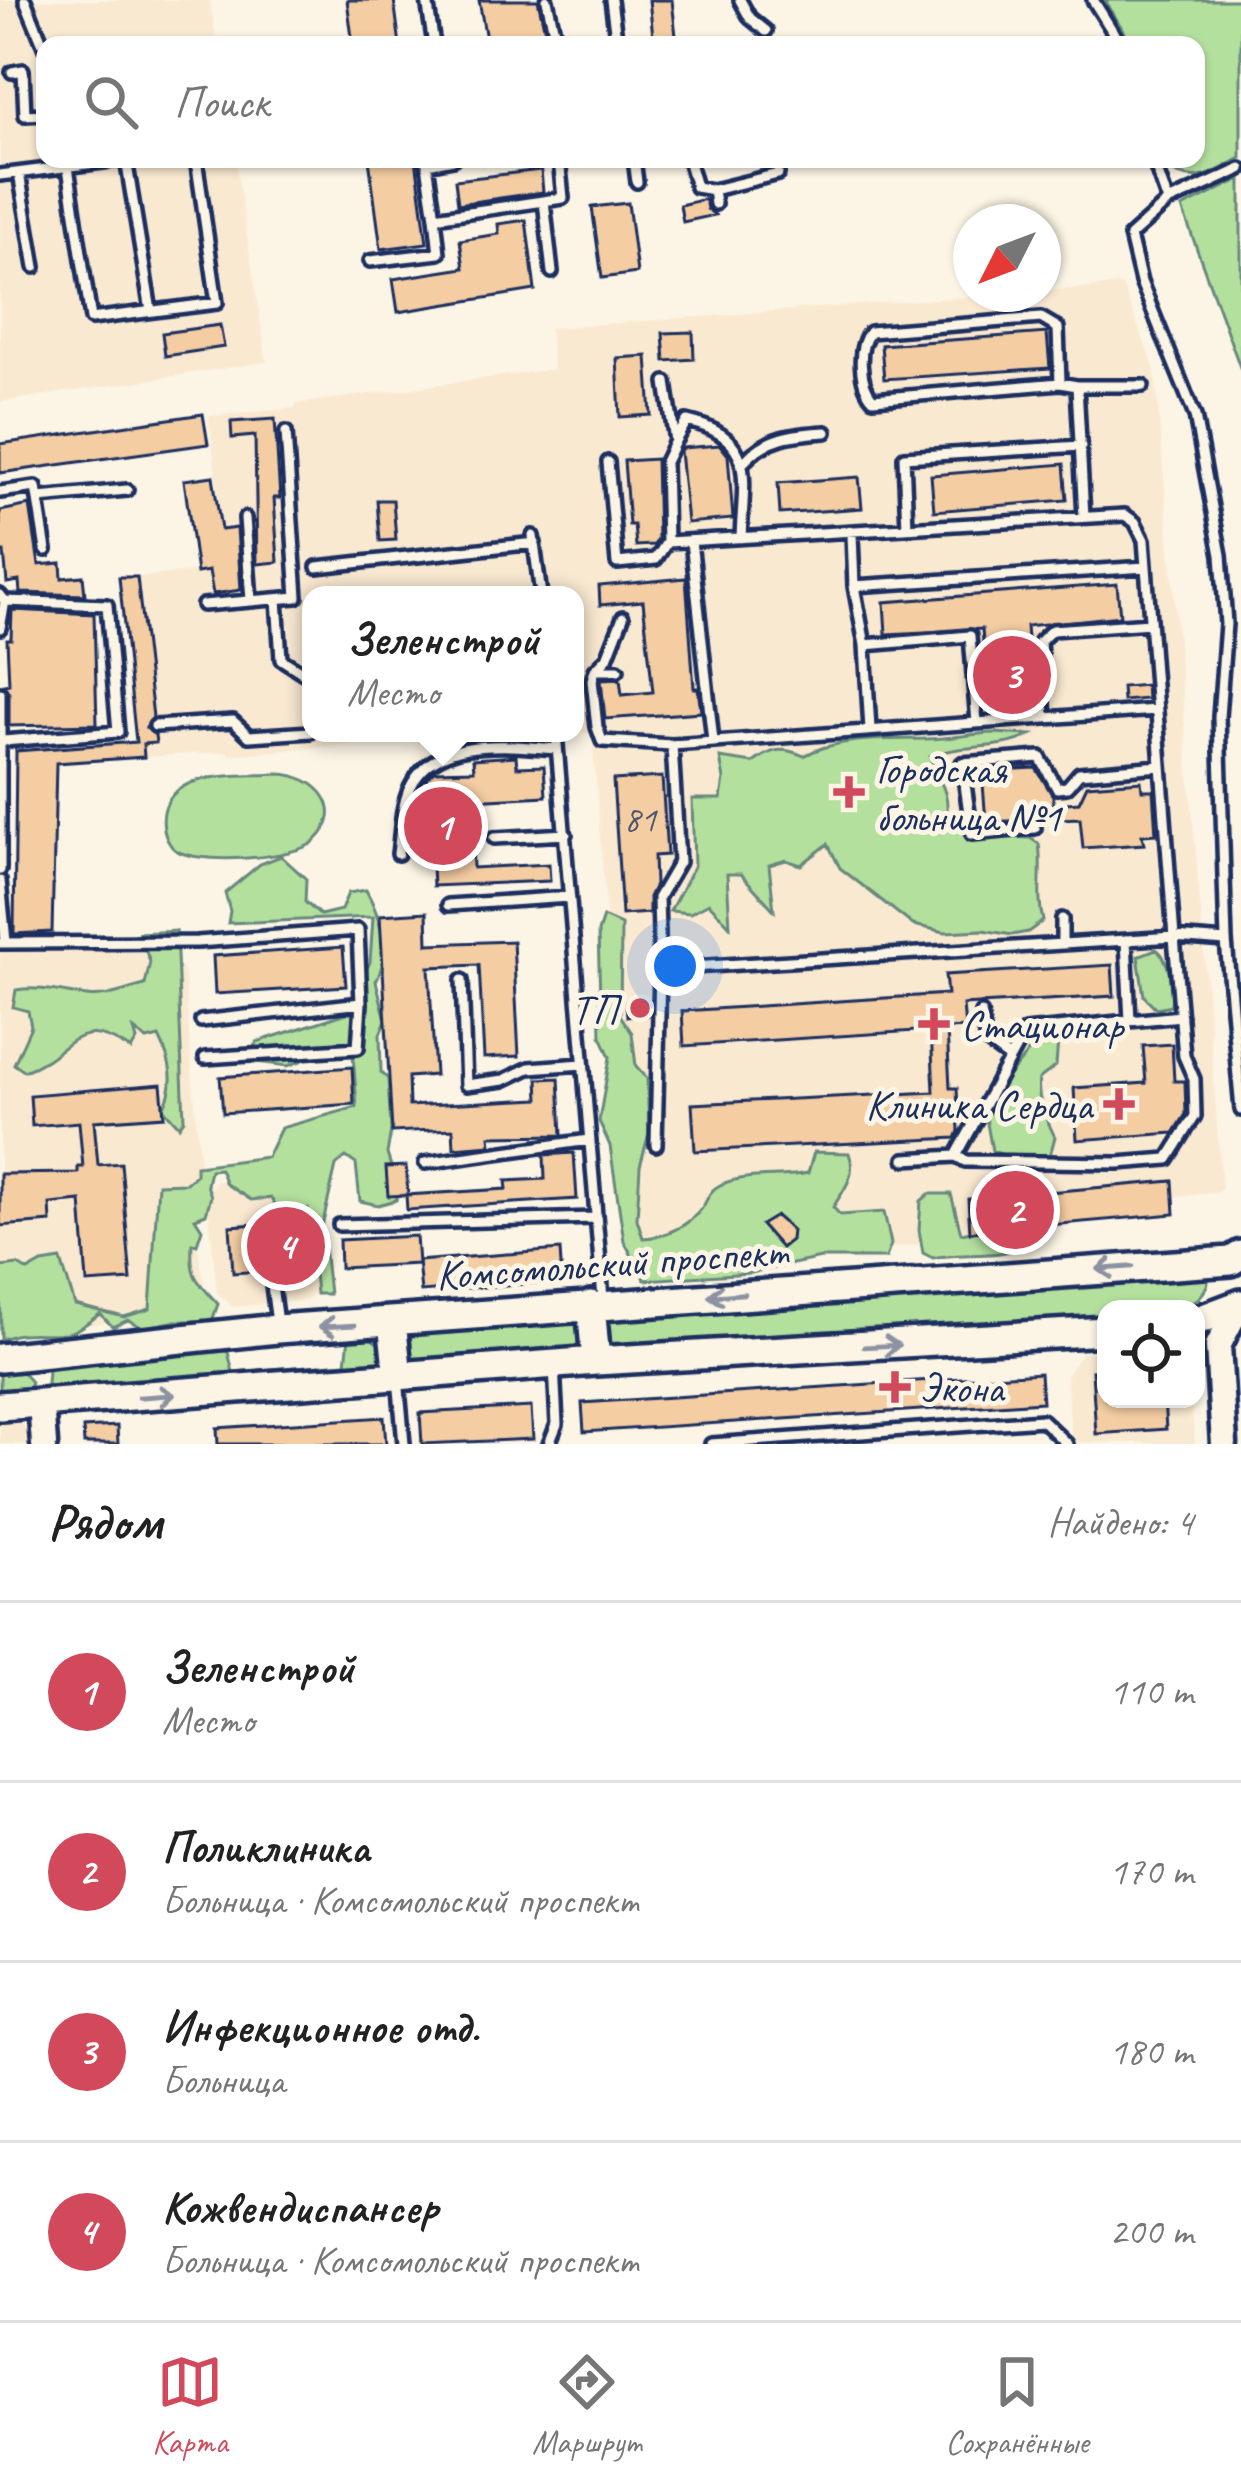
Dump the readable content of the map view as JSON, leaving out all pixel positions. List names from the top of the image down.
{
  "streets": {
    "main road": ["Комсомольский проспект"]
  },
  "places": {
    "health": [
      "Городская больница №1",
      "Стационар",
      "Клиника Сердца",
      "Экона"
    ],
    "other": ["ТП"]
  },
  "house_numbers": ["81"],
  "north": "bottom left",
  "page": {
    "search": "Поиск",
    "popup": ["Зеленстрой", "Место"],
    "pins": [
      "3",
      "1",
      "2",
      "4"
    ],
    "heading": ["Рядом", "Найдено: 4"],
    "list": [
      {
        "mark": "1",
        "name": "Зеленстрой",
        "note": "Место",
        "value": "110 m"
      },
      {
        "mark": "2",
        "name": "Поликлиника",
        "note": "Больница · Комсомольский проспект",
        "value": "170 m"
      },
      {
        "mark": "3",
        "name": "Инфекционное отд.",
        "note": "Больница",
        "value": "180 m"
      },
      {
        "mark": "4",
        "name": "Кожвендиспансер",
        "note": "Больница · Комсомольский проспект",
        "value": "200 m"
      }
    ],
    "nav": ["Карта", "Маршрут", "Сохранённые"]
  }
}
